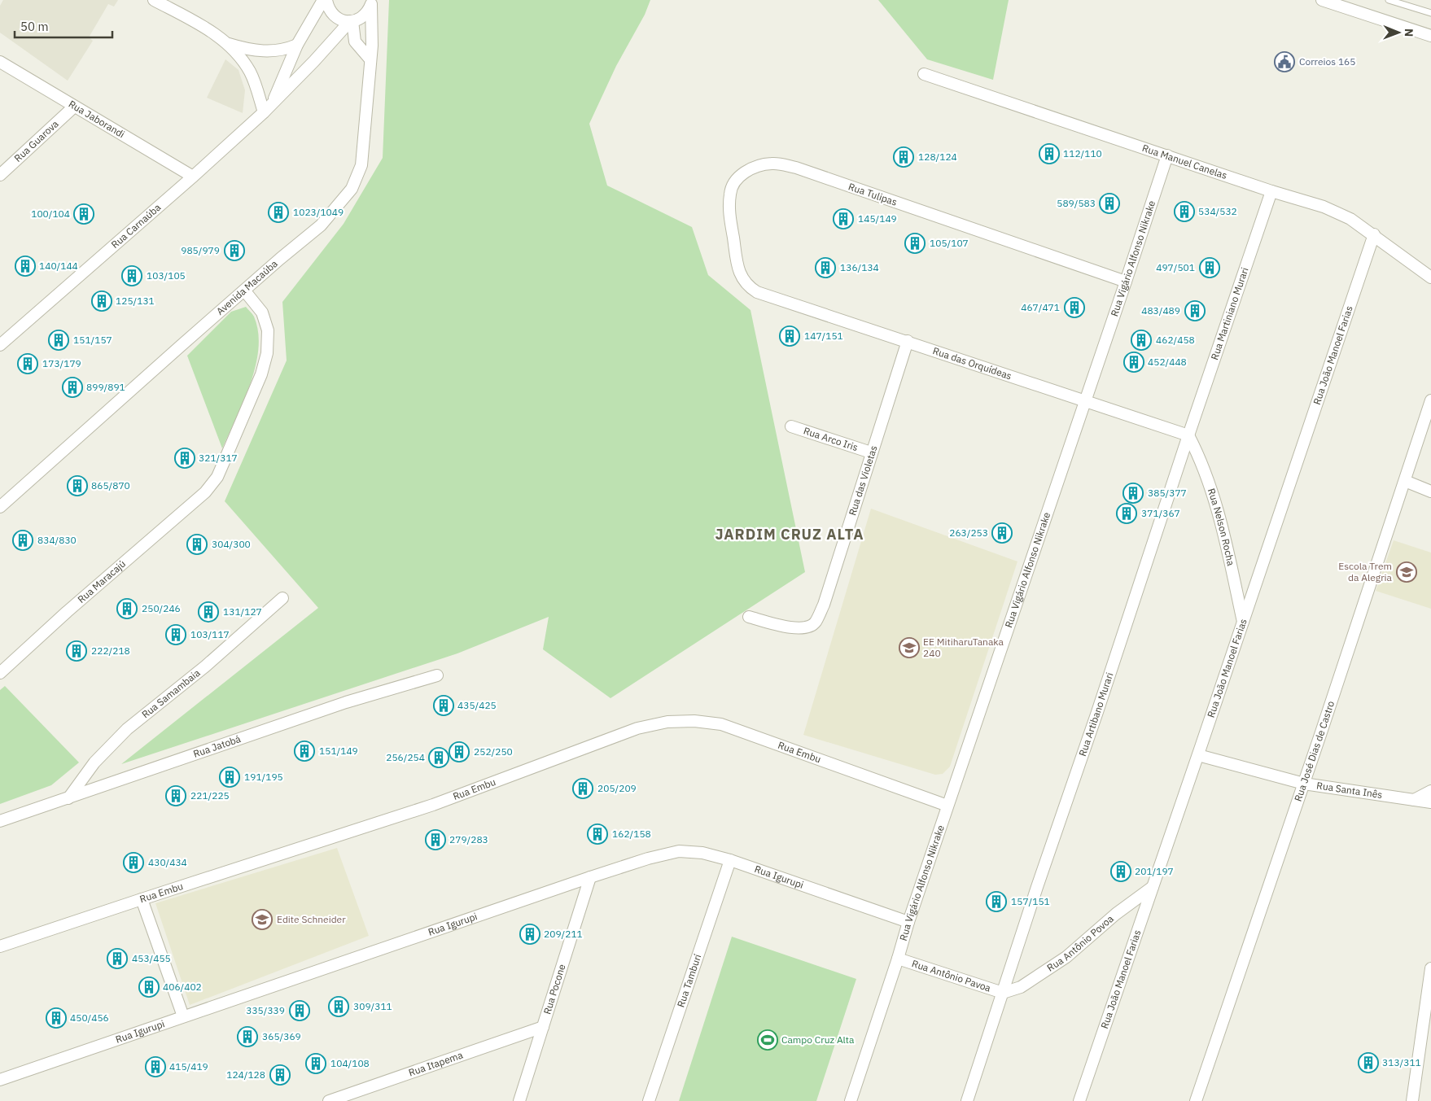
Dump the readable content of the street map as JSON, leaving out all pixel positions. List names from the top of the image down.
{
  "streets": {
    "street": [
      "Rua Jaborandi",
      "Rua Guarova",
      "Rua Manuel Canelas",
      "Rua Tulipas",
      "Rua Carnaúba",
      "Rua Vigário Alfonso Nikrake",
      "Avenida Macaúba",
      "Rua Martiniano Murari",
      "Rua João Manoel Farias",
      "Rua das Orquídeas",
      "Rua Arco Iris",
      "Rua das Violetas",
      "Rua Nelson Rocha",
      "Rua Maracajú",
      "Rua Samambaia",
      "Rua Artibano Murari",
      "Rua Jatobá",
      "Rua José Dias de Castro",
      "Rua Embu",
      "Rua Santa Inês",
      "Rua Igurupi",
      "Rua Antônio Povoa",
      "Rua Antônio Pavoa",
      "Rua Tamburí",
      "Rua Pocone",
      "Rua Itapema"
    ]
  },
  "crossings": [
    ["Rua Jaborandi", "Rua Guarova"],
    ["Rua Jaborandi", "Rua Carnaúba"],
    ["Rua Manuel Canelas", "Rua Vigário Alfonso Nikrake"],
    ["Rua Manuel Canelas", "Rua Martiniano Murari"],
    ["Rua Manuel Canelas", "Rua João Manoel Farias"],
    ["Rua Tulipas", "Rua Vigário Alfonso Nikrake"],
    ["Rua Tulipas", "Rua das Orquídeas"],
    ["Rua Carnaúba", "Avenida Macaúba"],
    ["Rua Vigário Alfonso Nikrake", "Rua das Orquídeas"],
    ["Rua Vigário Alfonso Nikrake", "Rua Embu"],
    ["Rua Vigário Alfonso Nikrake", "Rua Igurupi"],
    ["Rua Vigário Alfonso Nikrake", "Rua Antônio Pavoa"],
    ["Avenida Macaúba", "Rua Maracajú"],
    ["Rua Martiniano Murari", "Rua das Orquídeas"],
    ["Rua Martiniano Murari", "Rua Nelson Rocha"],
    ["Rua Martiniano Murari", "Rua Artibano Murari"],
    ["Rua João Manoel Farias", "Rua Nelson Rocha"],
    ["Rua João Manoel Farias", "Rua Santa Inês"],
    ["Rua João Manoel Farias", "Rua Antônio Povoa"],
    ["Rua das Orquídeas", "Rua das Violetas"],
    ["Rua das Orquídeas", "Rua Nelson Rocha"],
    ["Rua das Orquídeas", "Rua Artibano Murari"],
    ["Rua Arco Iris", "Rua das Violetas"],
    ["Rua Nelson Rocha", "Rua Artibano Murari"],
    ["Rua Samambaia", "Rua Jatobá"],
    ["Rua Artibano Murari", "Rua Antônio Povoa"],
    ["Rua Artibano Murari", "Rua Antônio Pavoa"],
    ["Rua José Dias de Castro", "Rua Santa Inês"],
    ["Rua Igurupi", "Rua Tamburí"],
    ["Rua Igurupi", "Rua Pocone"],
    ["Rua Antônio Povoa", "Rua Antônio Pavoa"],
    ["Rua Pocone", "Rua Itapema"]
  ],
  "districts": ["JARDIM CRUZ ALTA"],
  "places": {
    "public building": ["Correios 165"],
    "building": [
      "112/110",
      "128/124",
      "589/583",
      "534/532",
      "1023/1049",
      "100/104",
      "145/149",
      "105/107",
      "985/979",
      "140/144",
      "136/134",
      "497/501",
      "103/105",
      "125/131",
      "467/471",
      "483/489",
      "147/151",
      "151/157",
      "462/458",
      "452/448",
      "173/179",
      "899/891",
      "321/317",
      "865/870",
      "385/377",
      "371/367",
      "263/253",
      "834/830",
      "304/300",
      "250/246",
      "131/127",
      "103/117",
      "222/218",
      "435/425",
      "151/149",
      "252/250",
      "256/254",
      "191/195",
      "205/209",
      "221/225",
      "162/158",
      "279/283",
      "430/434",
      "201/197",
      "157/151",
      "209/211",
      "453/455",
      "406/402",
      "309/311",
      "335/339",
      "450/456",
      "365/369",
      "313/311",
      "104/108",
      "415/419",
      "124/128"
    ],
    "school or university": ["Escola Trem da Alegria", "EE MitiharuTanaka 240", "Edite Schneider"],
    "sports": ["Campo Cruz Alta"]
  },
  "scale_bar": "50 m",
  "north": "right"
}
